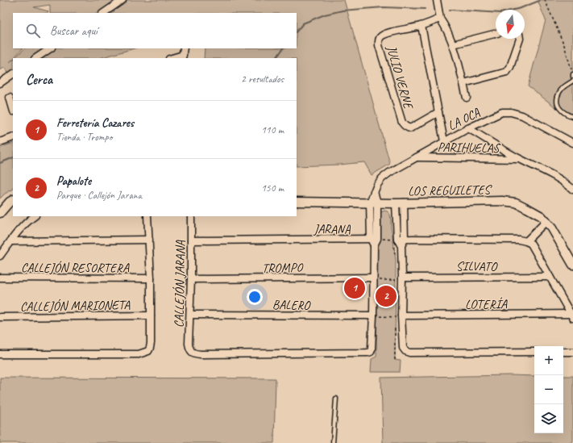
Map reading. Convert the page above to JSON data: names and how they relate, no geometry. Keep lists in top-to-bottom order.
{
  "streets": {
    "street": [
      "JULIO VERNE",
      "LA OCA",
      "PARIHUELAS",
      "LOS REGUILETES",
      "JARANA",
      "SILVATO",
      "CALLEJÓN RESORTERA",
      "TROMPO",
      "CALLEJÓN JARANA",
      "LOTERÍA",
      "BALERO",
      "CALLEJÓN MARIONETA"
    ]
  },
  "crossings": [
    ["LA OCA", "PARIHUELAS"],
    ["LA OCA", "LOS REGUILETES"],
    ["JARANA", "CALLEJÓN JARANA"],
    ["TROMPO", "CALLEJÓN JARANA"],
    ["CALLEJÓN JARANA", "BALERO"]
  ],
  "north": "bottom",
  "page": {
    "search": "Buscar aquí",
    "heading": ["Cerca", "2 resultados"],
    "list": [
      {
        "mark": "1",
        "name": "Ferretería Cazares",
        "note": "Tienda · Trompo",
        "value": "110 m"
      },
      {
        "mark": "2",
        "name": "Papalote",
        "note": "Parque · Callejón Jarana",
        "value": "150 m"
      }
    ],
    "pins": ["1", "2"],
    "map_buttons": ["+", "−"]
  }
}
